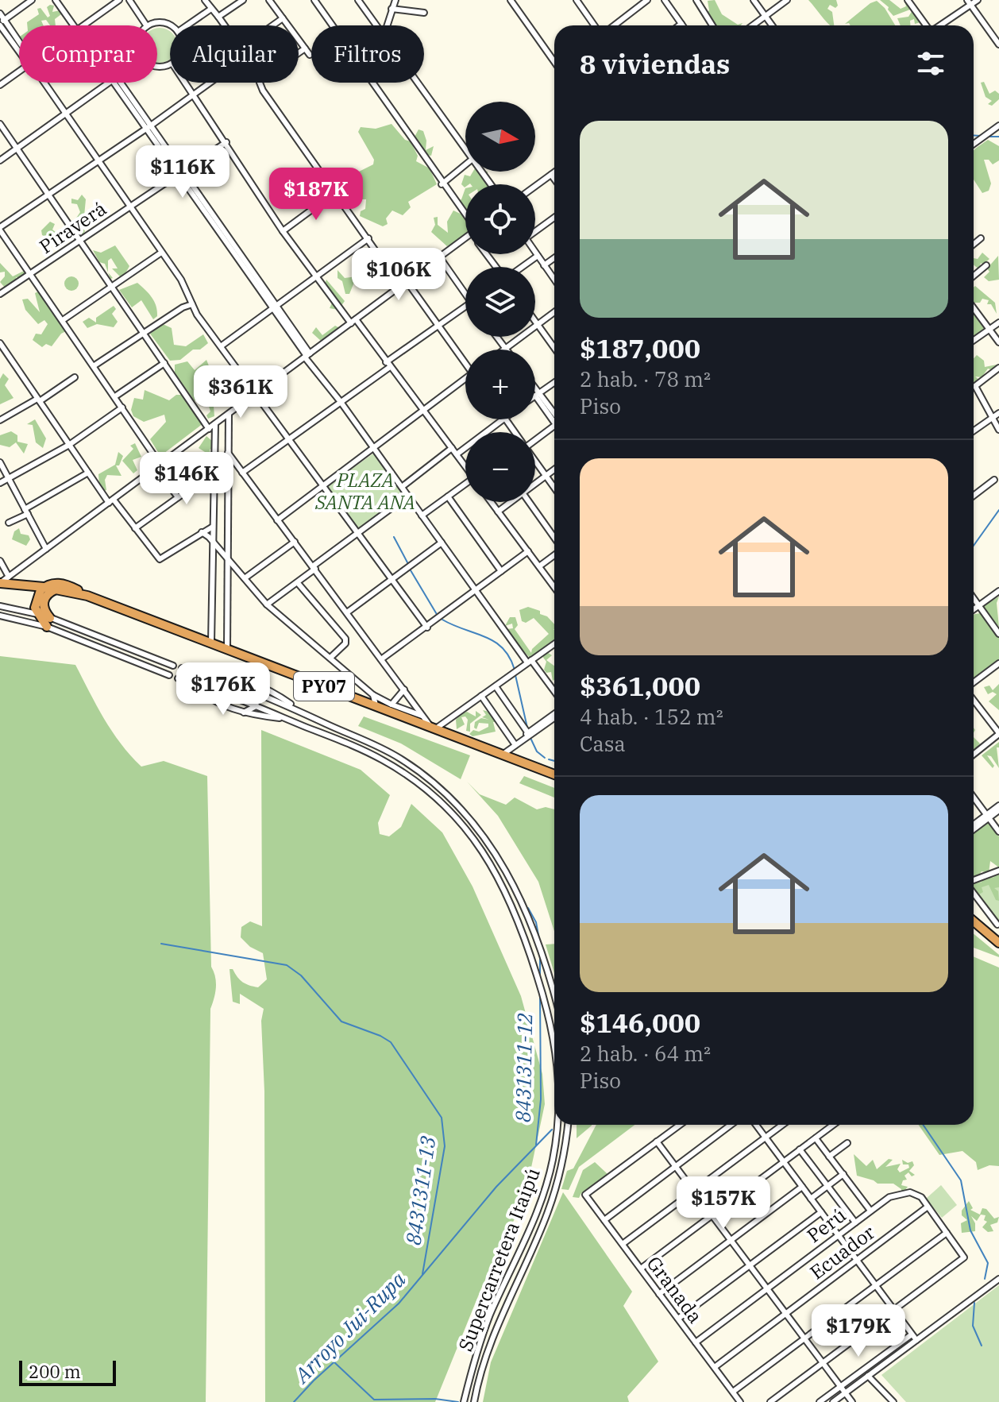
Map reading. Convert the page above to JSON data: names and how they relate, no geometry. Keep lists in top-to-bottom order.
{
  "streets": {
    "highway": ["PY07"],
    "street": [
      "Piraverá",
      "Perú",
      "Ecuador",
      "Supercarretera Itaipú",
      "Granada"
    ]
  },
  "crossings": [
    ["Perú", "Ecuador"],
    ["Perú", "Granada"],
    ["Ecuador", "Granada"]
  ],
  "water": ["8431311-12", "8431311-13", "Arroyo Jui-Rupa"],
  "parks": ["PLAZA SANTA ANA"],
  "scale_bar": "200 m",
  "north": "right",
  "page": {
    "chip": ["Comprar", "Alquilar", "Filtros"],
    "heading": "8 viviendas",
    "map_buttons": ["+", "−"],
    "list": [
      {
        "name": "$187,000",
        "note": "2 hab. · 78 m² · Piso"
      },
      {
        "name": "$361,000",
        "note": "4 hab. · 152 m² · Casa"
      },
      {
        "name": "$146,000",
        "note": "2 hab. · 64 m² · Piso"
      }
    ],
    "price": [
      "$116K",
      "$187K",
      "$106K",
      "$361K",
      "$146K",
      "$176K",
      "$157K",
      "$179K"
    ],
    "scale": "200 m"
  }
}
